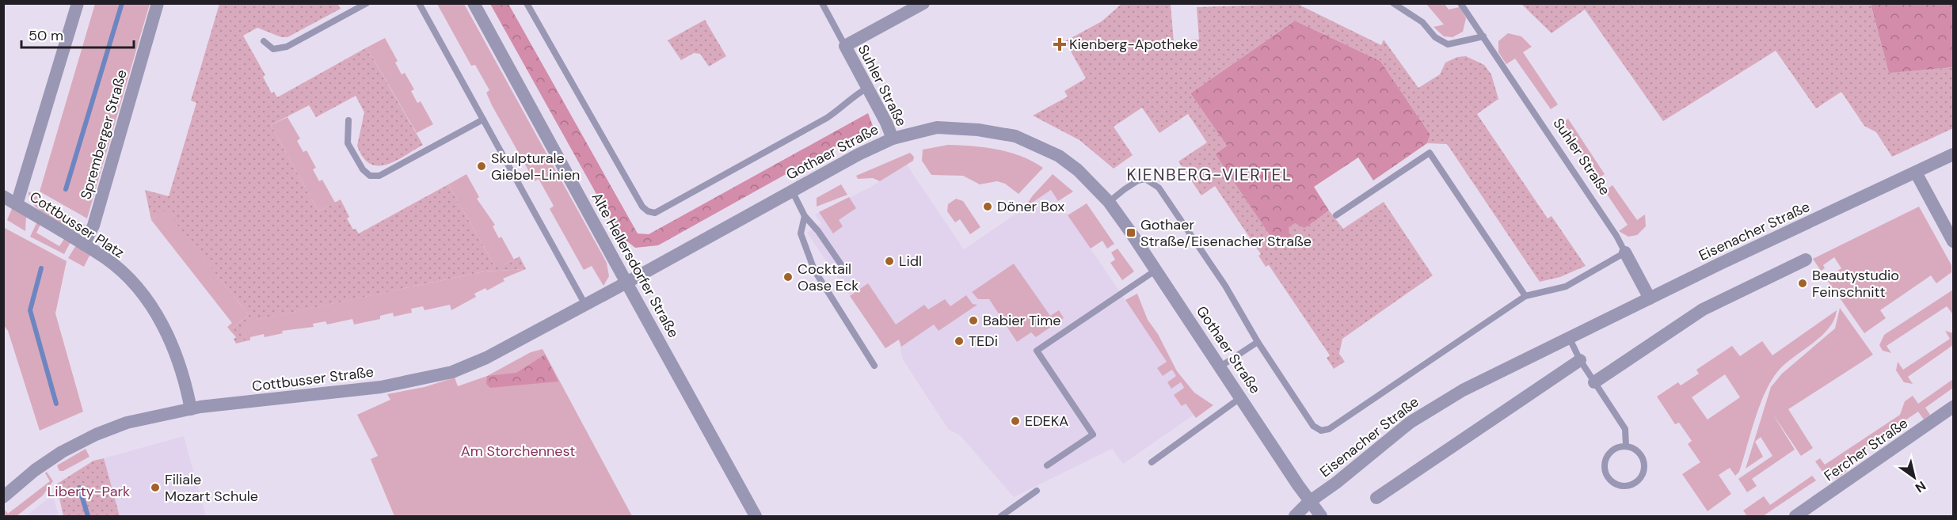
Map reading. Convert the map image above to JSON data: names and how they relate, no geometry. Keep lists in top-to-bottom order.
{
  "streets": {
    "street": [
      "Suhler Straße",
      "Spremberger Straße",
      "Gothaer Straße",
      "Cottbusser Platz",
      "Eisenacher Straße",
      "Alte Hellersdorfer Straße",
      "Cottbusser Straße",
      "Fercher Straße"
    ]
  },
  "crossings": [
    ["Suhler Straße", "Gothaer Straße"],
    ["Suhler Straße", "Eisenacher Straße"],
    ["Spremberger Straße", "Cottbusser Platz"],
    ["Gothaer Straße", "Eisenacher Straße"],
    ["Gothaer Straße", "Alte Hellersdorfer Straße"],
    ["Gothaer Straße", "Cottbusser Straße"],
    ["Cottbusser Platz", "Cottbusser Straße"],
    ["Alte Hellersdorfer Straße", "Cottbusser Straße"]
  ],
  "districts": ["KIENBERG-VIERTEL"],
  "parks": ["Am Storchennest", "Liberty-Park"],
  "places": {
    "health": ["Kienberg-Apotheke"],
    "other": [
      "Skulpturale Giebel-Linien",
      "Döner Box",
      "Lidl",
      "Cocktail Oase Eck",
      "Beautystudio Feinschnitt",
      "Babier Time",
      "TEDi",
      "EDEKA",
      "Filiale Mozart Schule"
    ],
    "transit": ["Gothaer Straße/Eisenacher Straße"]
  },
  "scale_bar": "50 m",
  "north": "bottom right"
}
